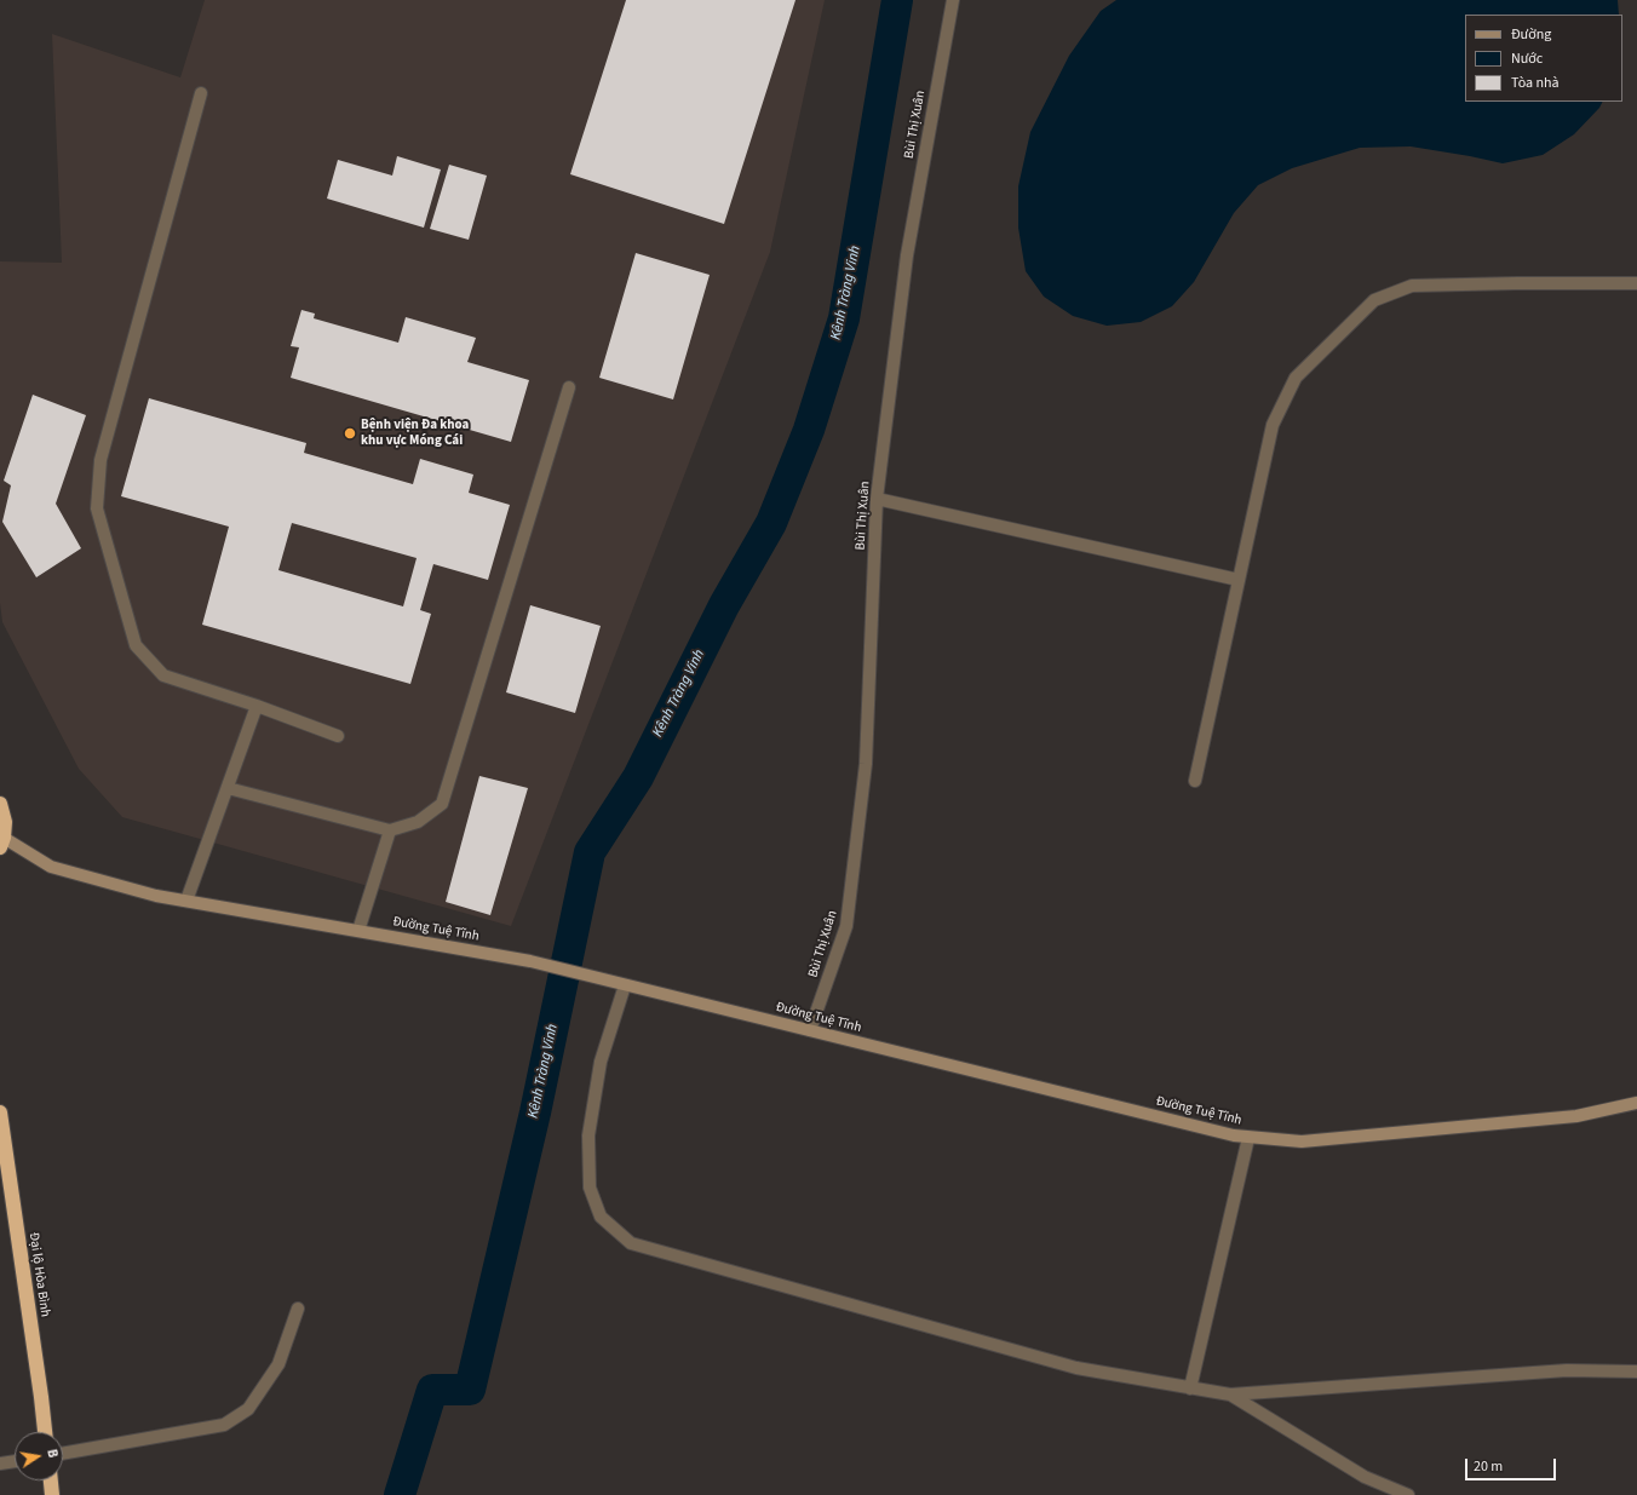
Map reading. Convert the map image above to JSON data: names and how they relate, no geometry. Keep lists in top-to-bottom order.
{
  "streets": {
    "highway": ["Đại lộ Hòa Bình"],
    "street": ["Bùi Thị Xuân", "Đường Tuệ Tĩnh"]
  },
  "crossings": [
    ["Bùi Thị Xuân", "Đường Tuệ Tĩnh"]
  ],
  "water": ["Kênh Tràng Vinh"],
  "places": ["Bệnh viện Đa khoa khu vực Móng Cái"],
  "legend": ["Đường", "Nước", "Tòa nhà"],
  "scale_bar": "20 m",
  "north": "right"
}
